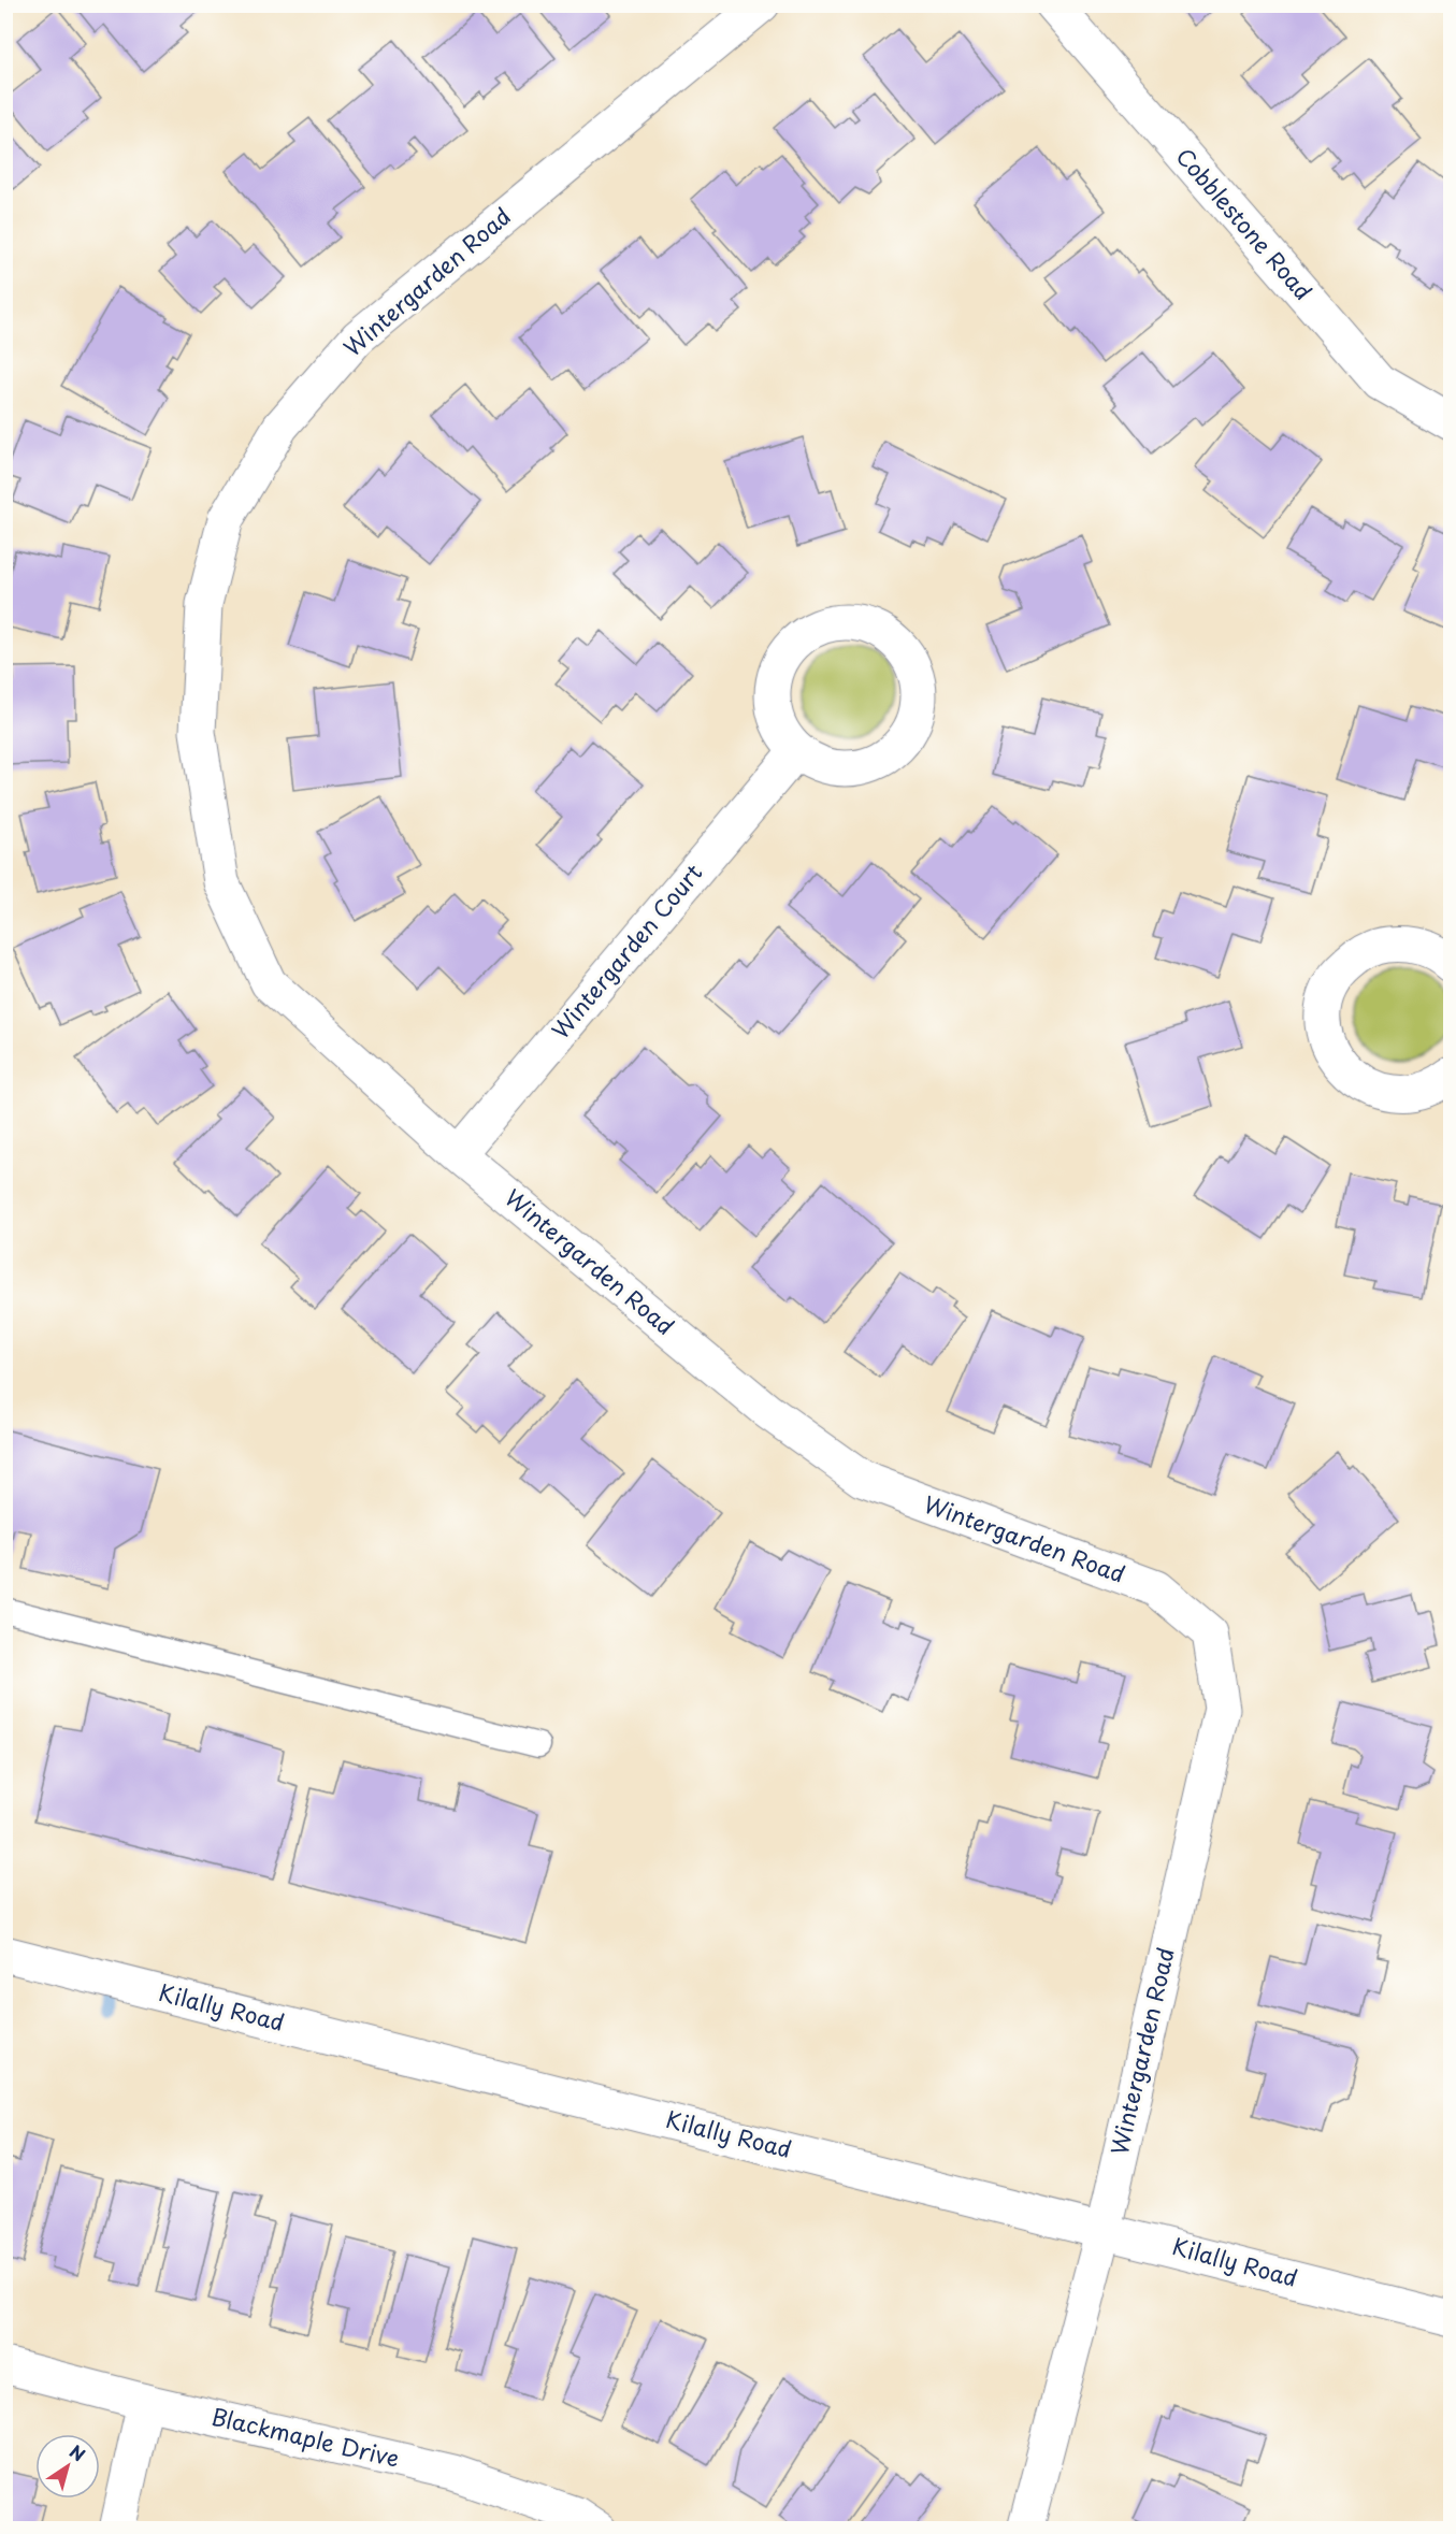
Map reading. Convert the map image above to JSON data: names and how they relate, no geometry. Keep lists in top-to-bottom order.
{
  "streets": {
    "street": [
      "Cobblestone Road",
      "Wintergarden Road",
      "Wintergarden Court",
      "Kilally Road",
      "Blackmaple Drive"
    ]
  },
  "crossings": [
    ["Wintergarden Road", "Wintergarden Court"],
    ["Wintergarden Road", "Kilally Road"]
  ],
  "north": "top right"
}
